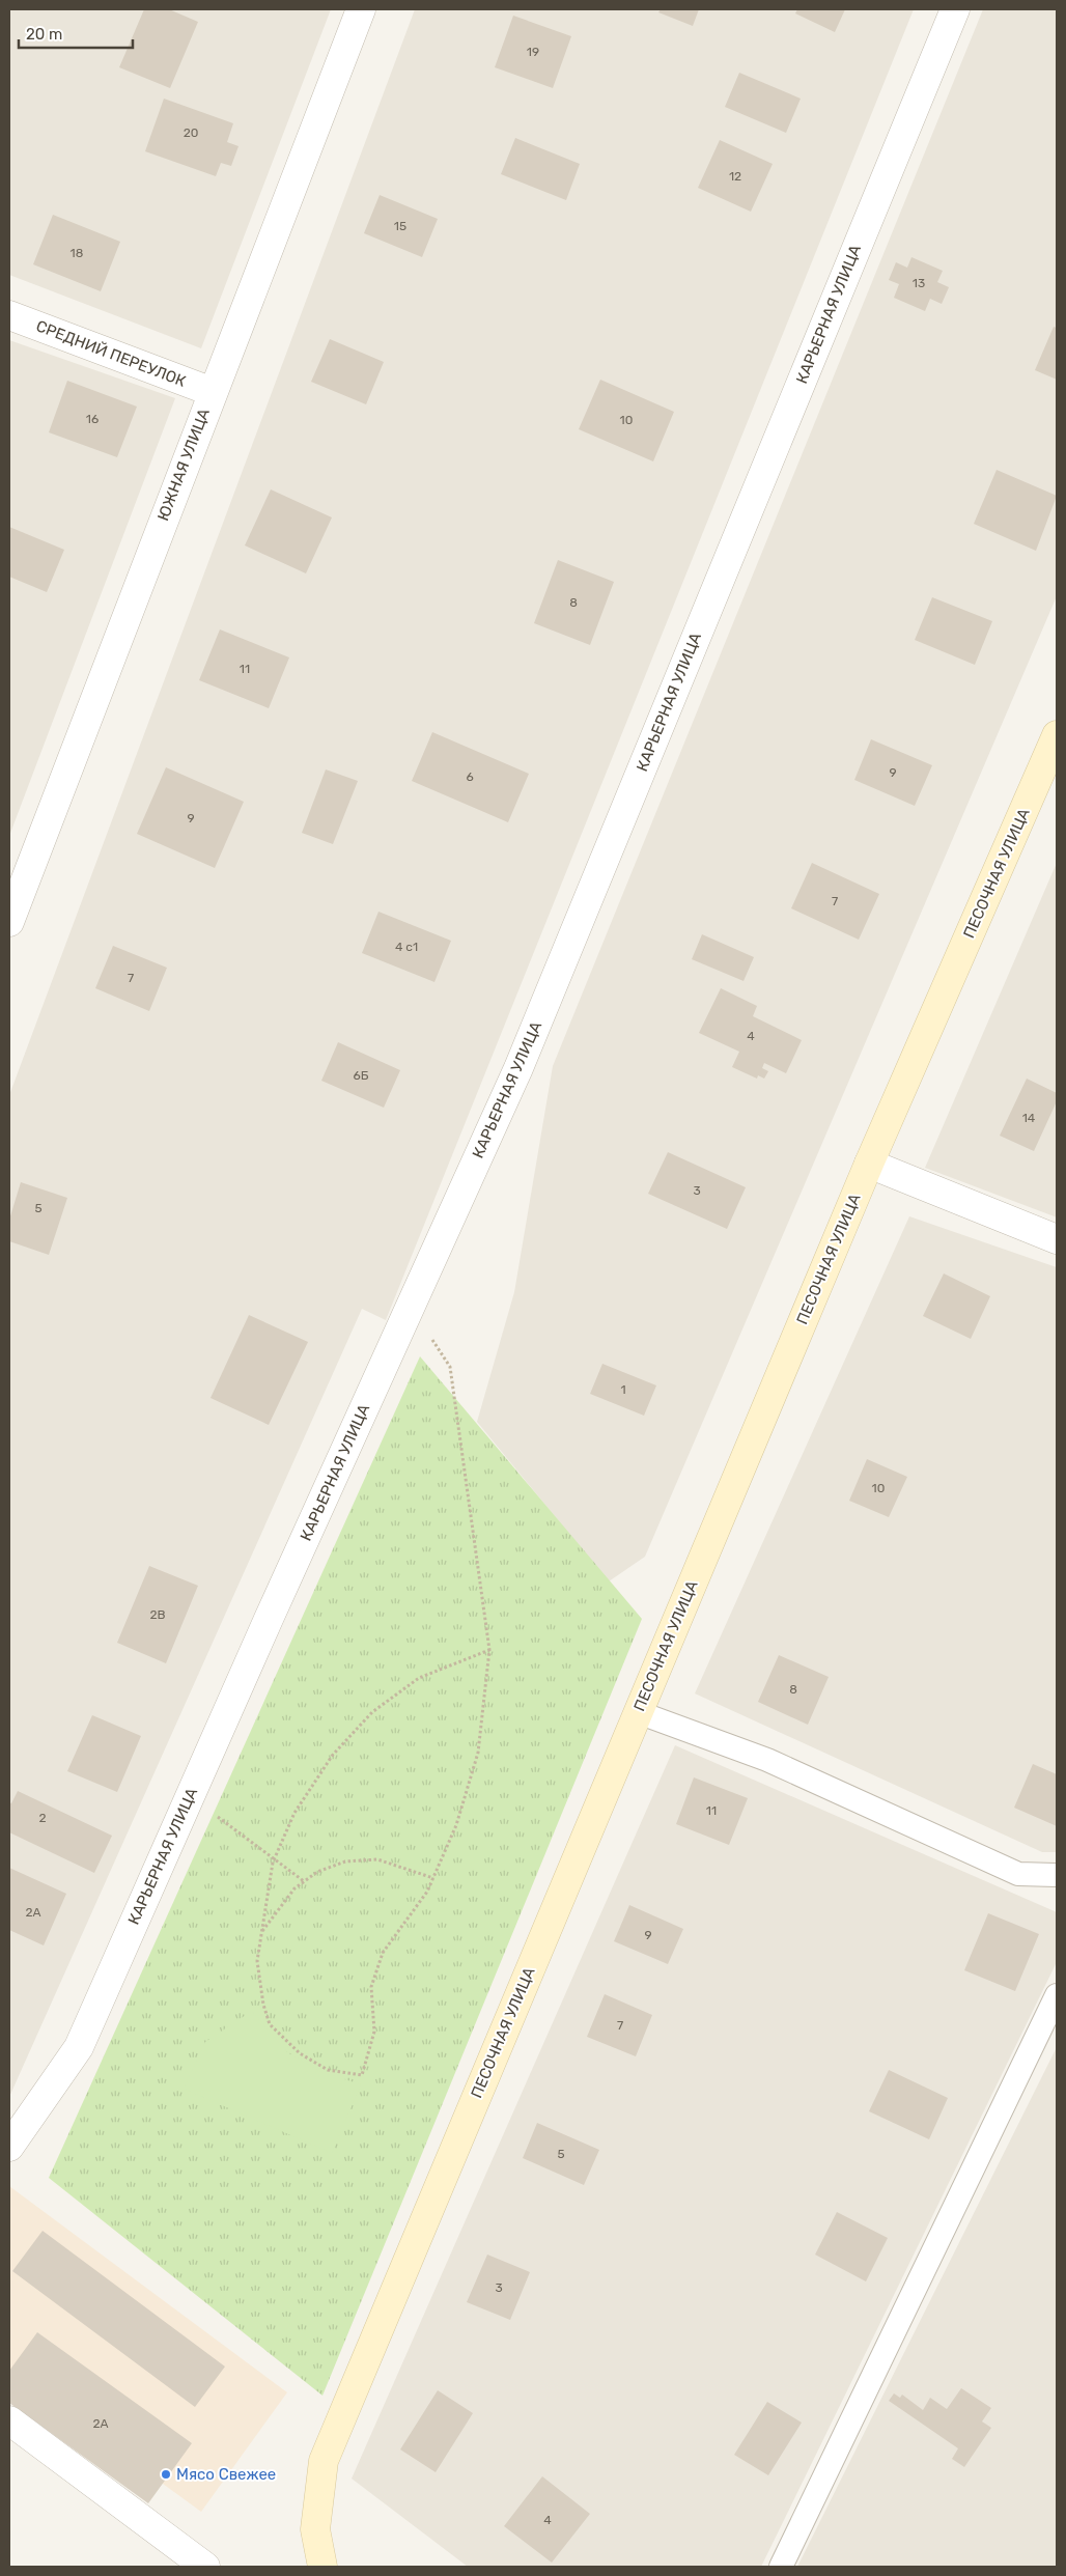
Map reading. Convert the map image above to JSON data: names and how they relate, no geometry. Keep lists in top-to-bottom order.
{
  "streets": {
    "street": [
      "КАРЬЕРНАЯ УЛИЦА",
      "СРЕДНИЙ ПЕРЕУЛОК",
      "ЮЖНАЯ УЛИЦА",
      "ПЕСОЧНАЯ УЛИЦА"
    ]
  },
  "crossings": [
    ["СРЕДНИЙ ПЕРЕУЛОК", "ЮЖНАЯ УЛИЦА"]
  ],
  "places": ["Мясо Свежее"],
  "house_numbers": [
    "19",
    "20",
    "12",
    "15",
    "18",
    "13",
    "16",
    "10",
    "8",
    "11",
    "9",
    "6",
    "9",
    "7",
    "4 с1",
    "7",
    "4",
    "6Б",
    "14",
    "3",
    "5",
    "1",
    "10",
    "2В",
    "8",
    "11",
    "2",
    "2А",
    "9",
    "7",
    "5",
    "3",
    "2А",
    "4"
  ],
  "scale_bar": "20 m"
}
